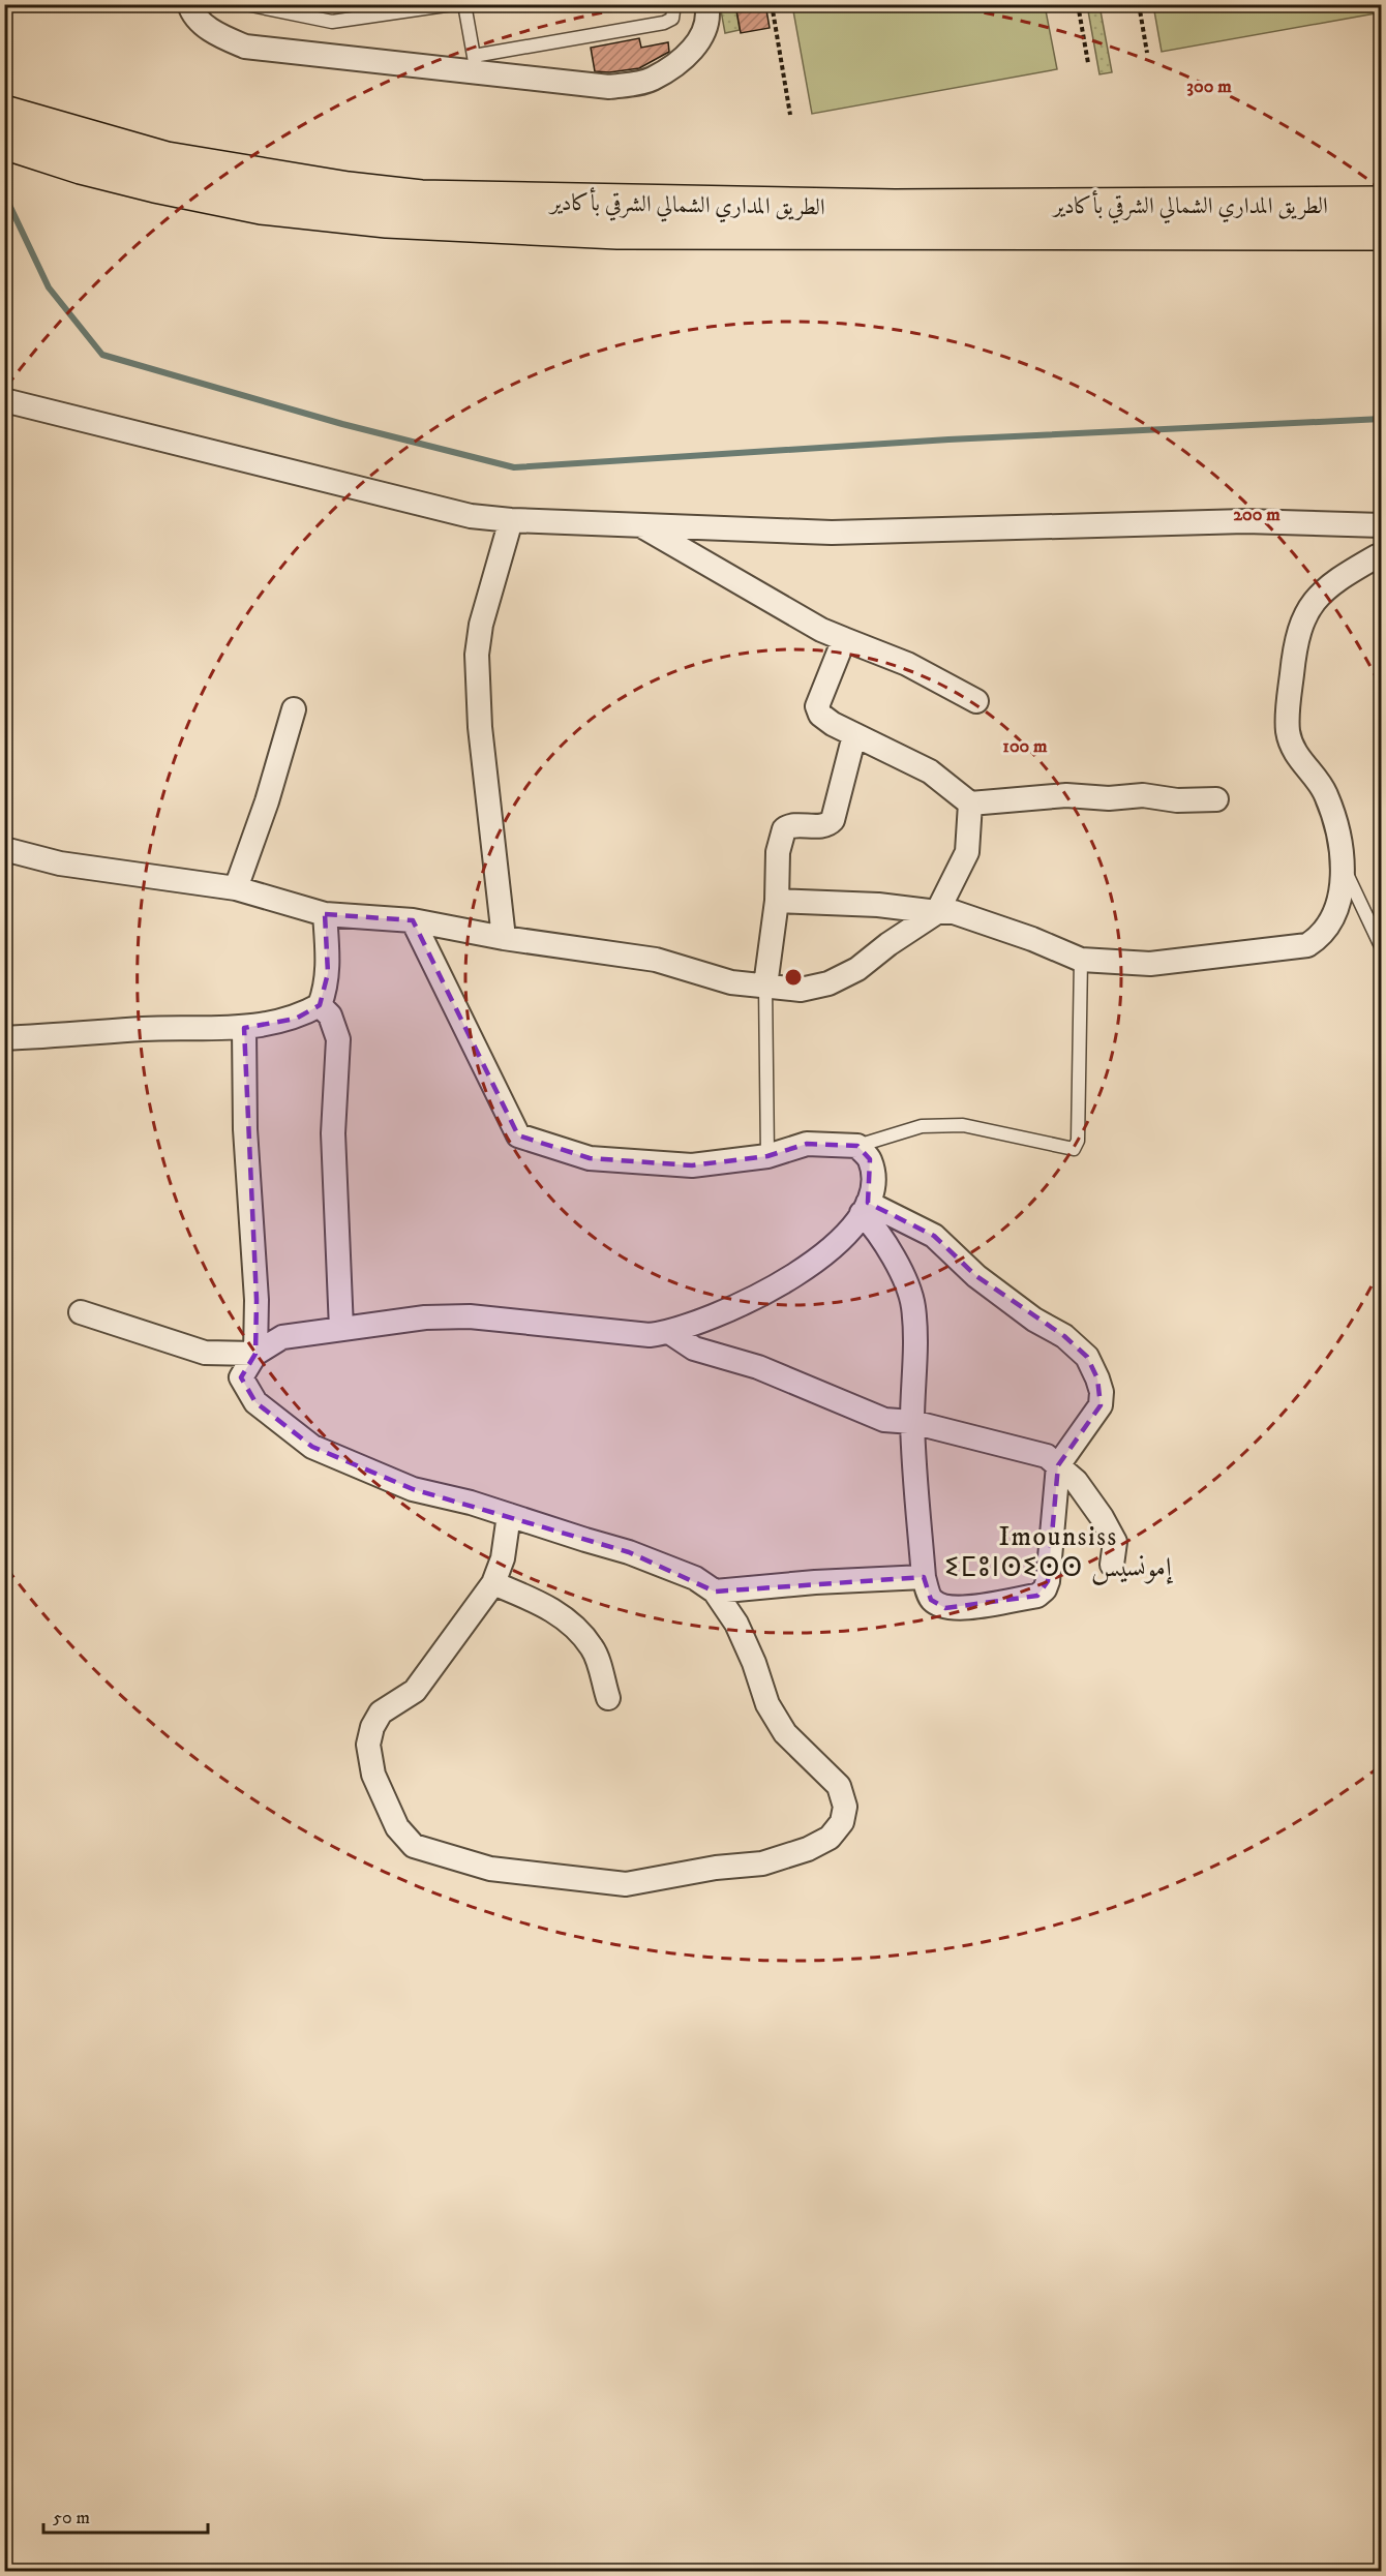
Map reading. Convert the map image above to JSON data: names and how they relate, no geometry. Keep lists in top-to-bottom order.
{
  "streets": {
    "highway": ["الطريق المداري الشمالي الشرقي بأكادير"]
  },
  "districts": ["Imounsiss ⵉⵎⵓⵏⵙⵉⵙⵙ إمونسيس"],
  "scale_bar": "50 m",
  "rings": ["300 m", "200 m", "100 m"]
}
